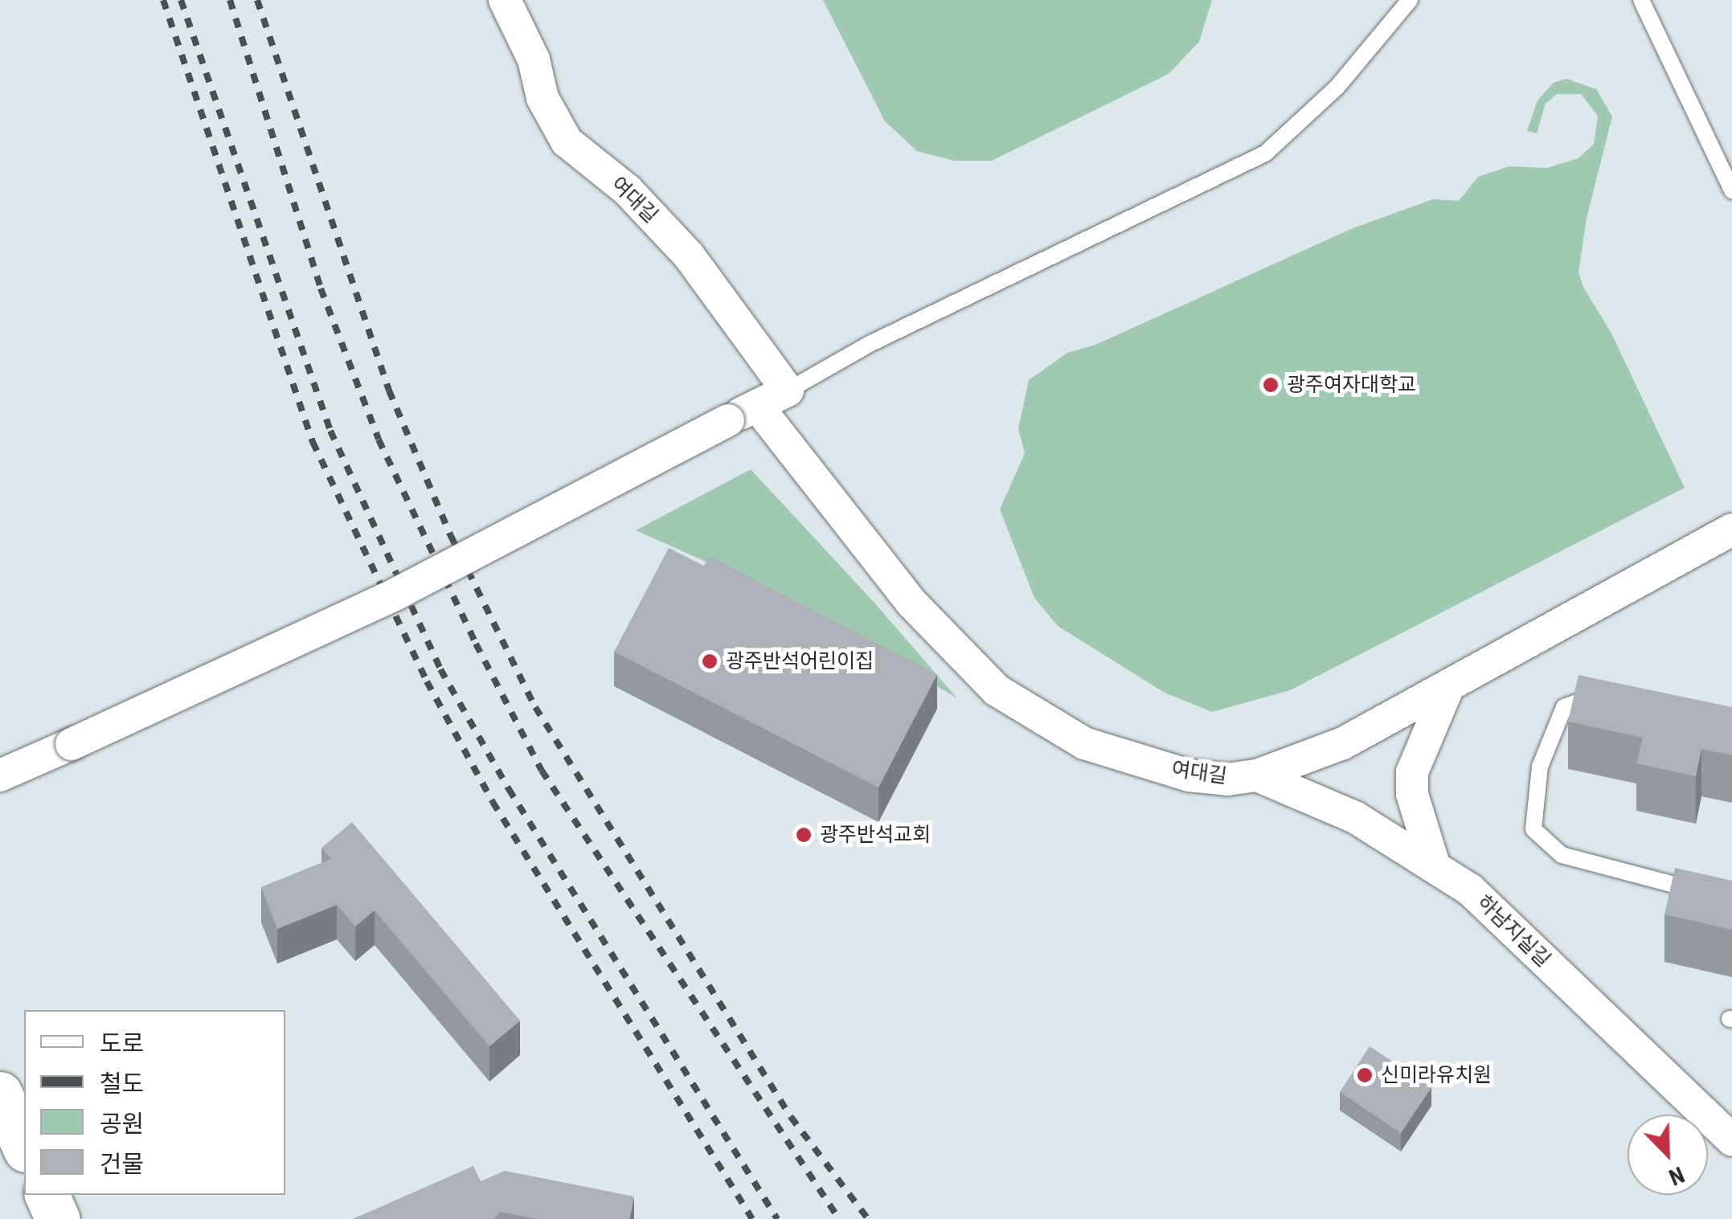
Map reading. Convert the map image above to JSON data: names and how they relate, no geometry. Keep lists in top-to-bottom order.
{
  "streets": {
    "street": ["여대길", "하남지실길"]
  },
  "crossings": [
    ["여대길", "하남지실길"]
  ],
  "places": [
    "광주여자대학교",
    "광주반석어린이집",
    "광주반석교회",
    "신미라유치원"
  ],
  "legend": [
    "도로",
    "철도",
    "공원",
    "건물"
  ],
  "north": "bottom right"
}
